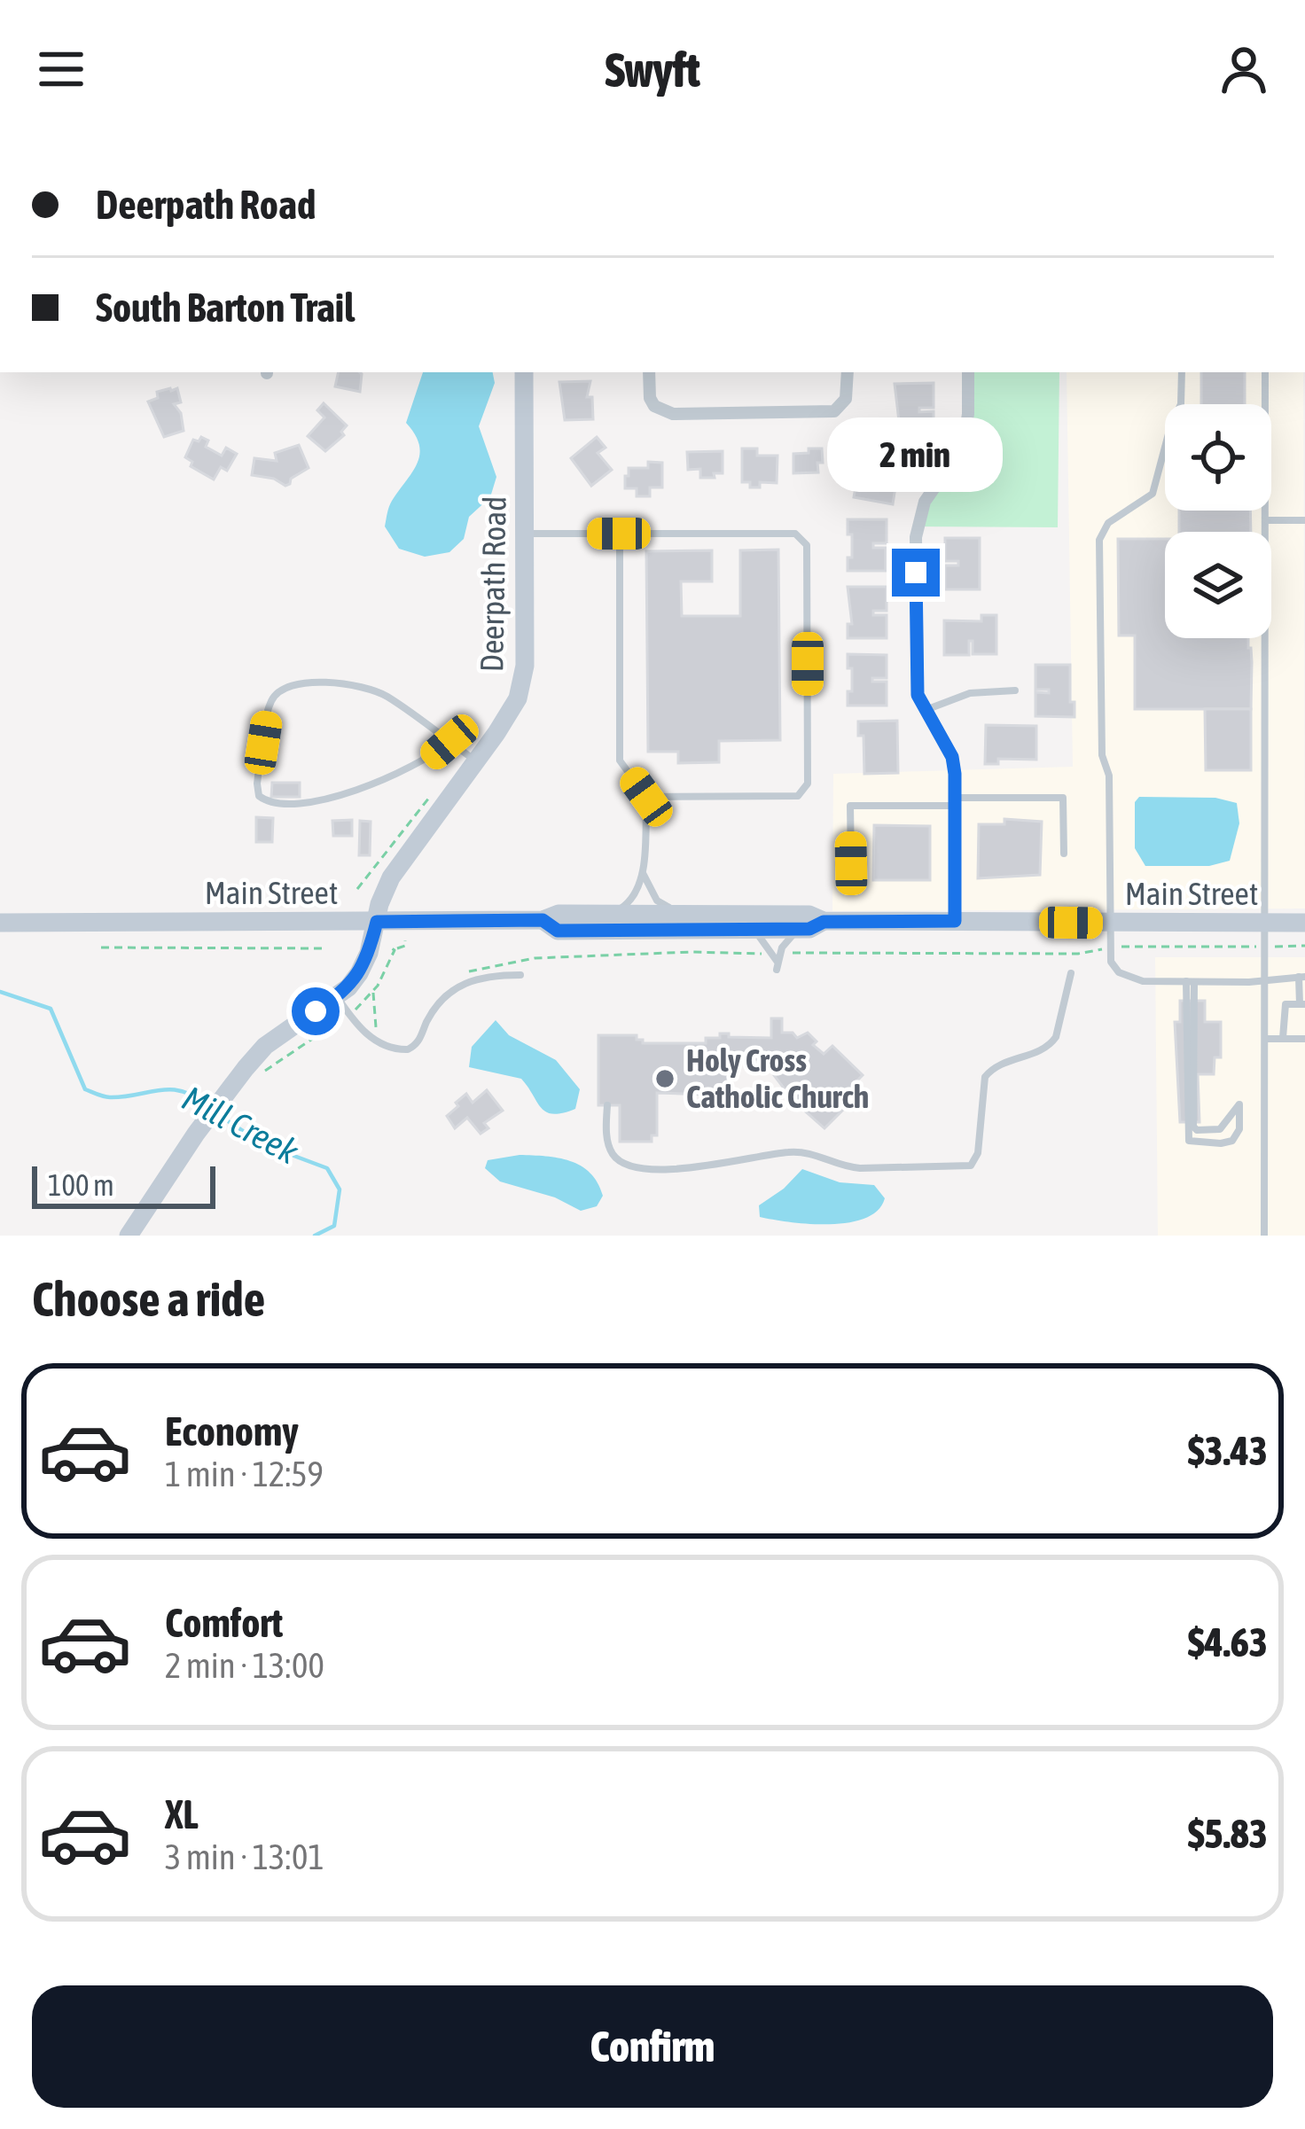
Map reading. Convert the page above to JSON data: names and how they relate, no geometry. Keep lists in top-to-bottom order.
{
  "streets": {
    "main road": ["Deerpath Road", "Main Street"]
  },
  "crossings": [
    ["Deerpath Road", "Main Street"]
  ],
  "water": ["Mill Creek"],
  "places": ["Holy Cross Catholic Church"],
  "scale_bar": "100 m",
  "page": {
    "header": "Swyft",
    "banner": ["Deerpath Road", "South Barton Trail"],
    "bubble": "2 min",
    "scale": "100 m",
    "heading": "Choose a ride",
    "list": [
      {
        "name": "Economy",
        "note": "1 min · 12:59",
        "value": "$3.43"
      },
      {
        "name": "Comfort",
        "note": "2 min · 13:00",
        "value": "$4.63"
      },
      {
        "name": "XL",
        "note": "3 min · 13:01",
        "value": "$5.83"
      }
    ],
    "buttons": "Confirm"
  }
}
